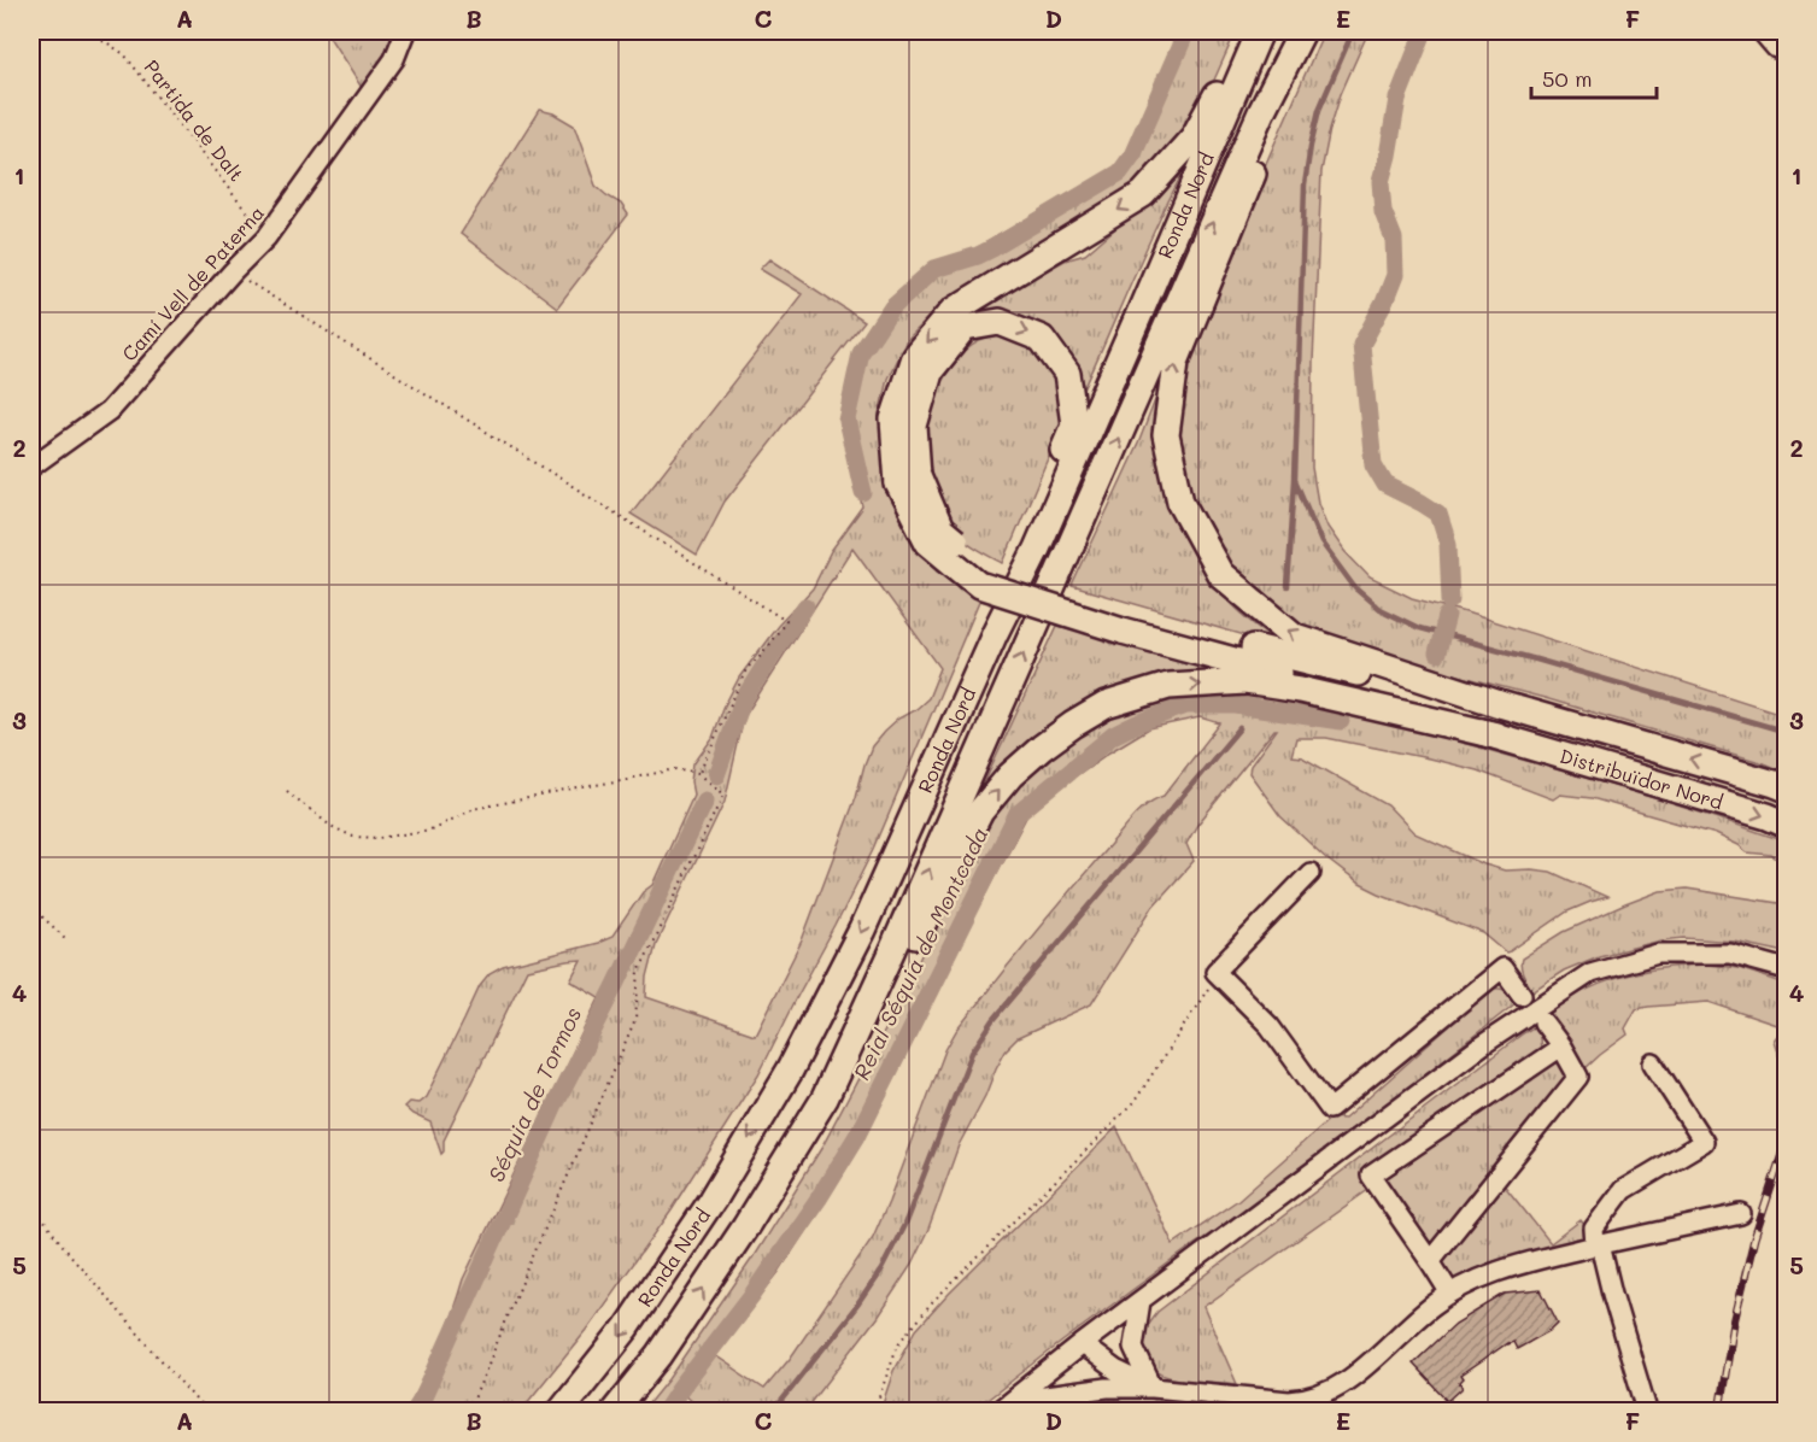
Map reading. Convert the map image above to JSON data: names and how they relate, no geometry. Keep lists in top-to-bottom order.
{
  "streets": {
    "highway": ["Ronda Nord", "Distribuïdor Nord"],
    "street": ["Camí Vell de Paterna"],
    "path": ["Partida de Dalt"]
  },
  "crossings": [
    ["Partida de Dalt", "Camí Vell de Paterna"]
  ],
  "water": ["Reial Séquia de Montcada", "Séquia de Tormos"],
  "scale_bar": "50 m",
  "grid": {
    "columns": [
      "A",
      "B",
      "C",
      "D",
      "E",
      "F"
    ],
    "rows": [
      "1",
      "2",
      "3",
      "4",
      "5"
    ]
  }
}
